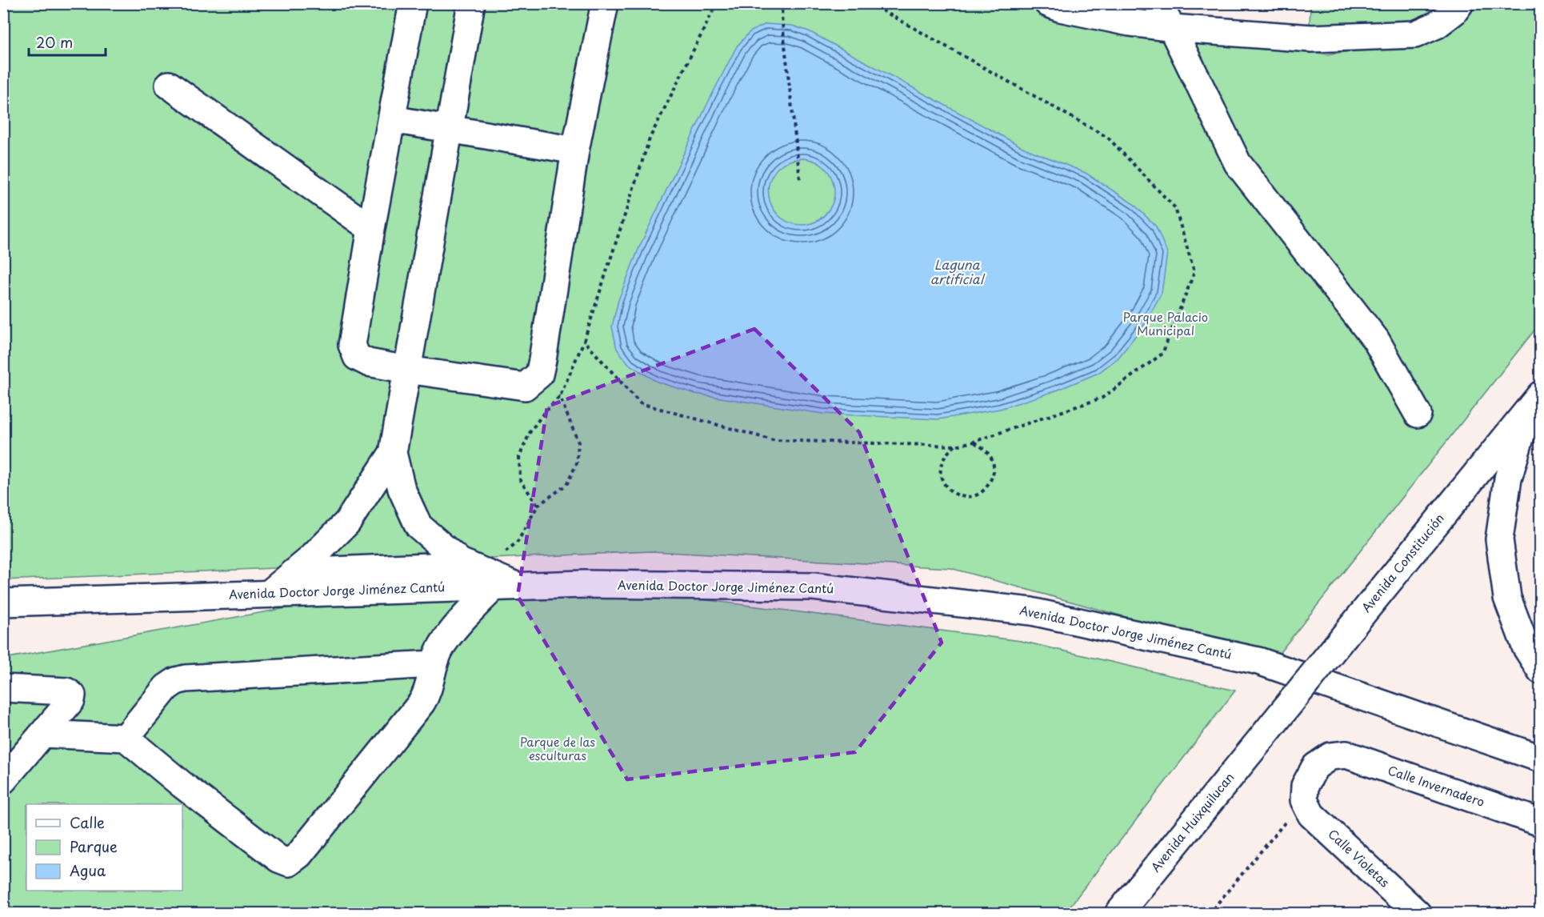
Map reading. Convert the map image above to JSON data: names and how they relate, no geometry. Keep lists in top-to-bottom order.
{
  "streets": {
    "main road": [
      "Avenida Constitución",
      "Avenida Doctor Jorge Jiménez Cantú",
      "Calle Invernadero",
      "Avenida Huixquilucan",
      "Calle Violetas"
    ]
  },
  "crossings": [
    ["Avenida Constitución", "Avenida Huixquilucan"],
    ["Calle Invernadero", "Calle Violetas"]
  ],
  "water": ["Laguna artificial"],
  "parks": ["Parque Palacio Municipal", "Parque de las esculturas"],
  "legend": ["Calle", "Parque", "Agua"],
  "scale_bar": "20 m"
}
